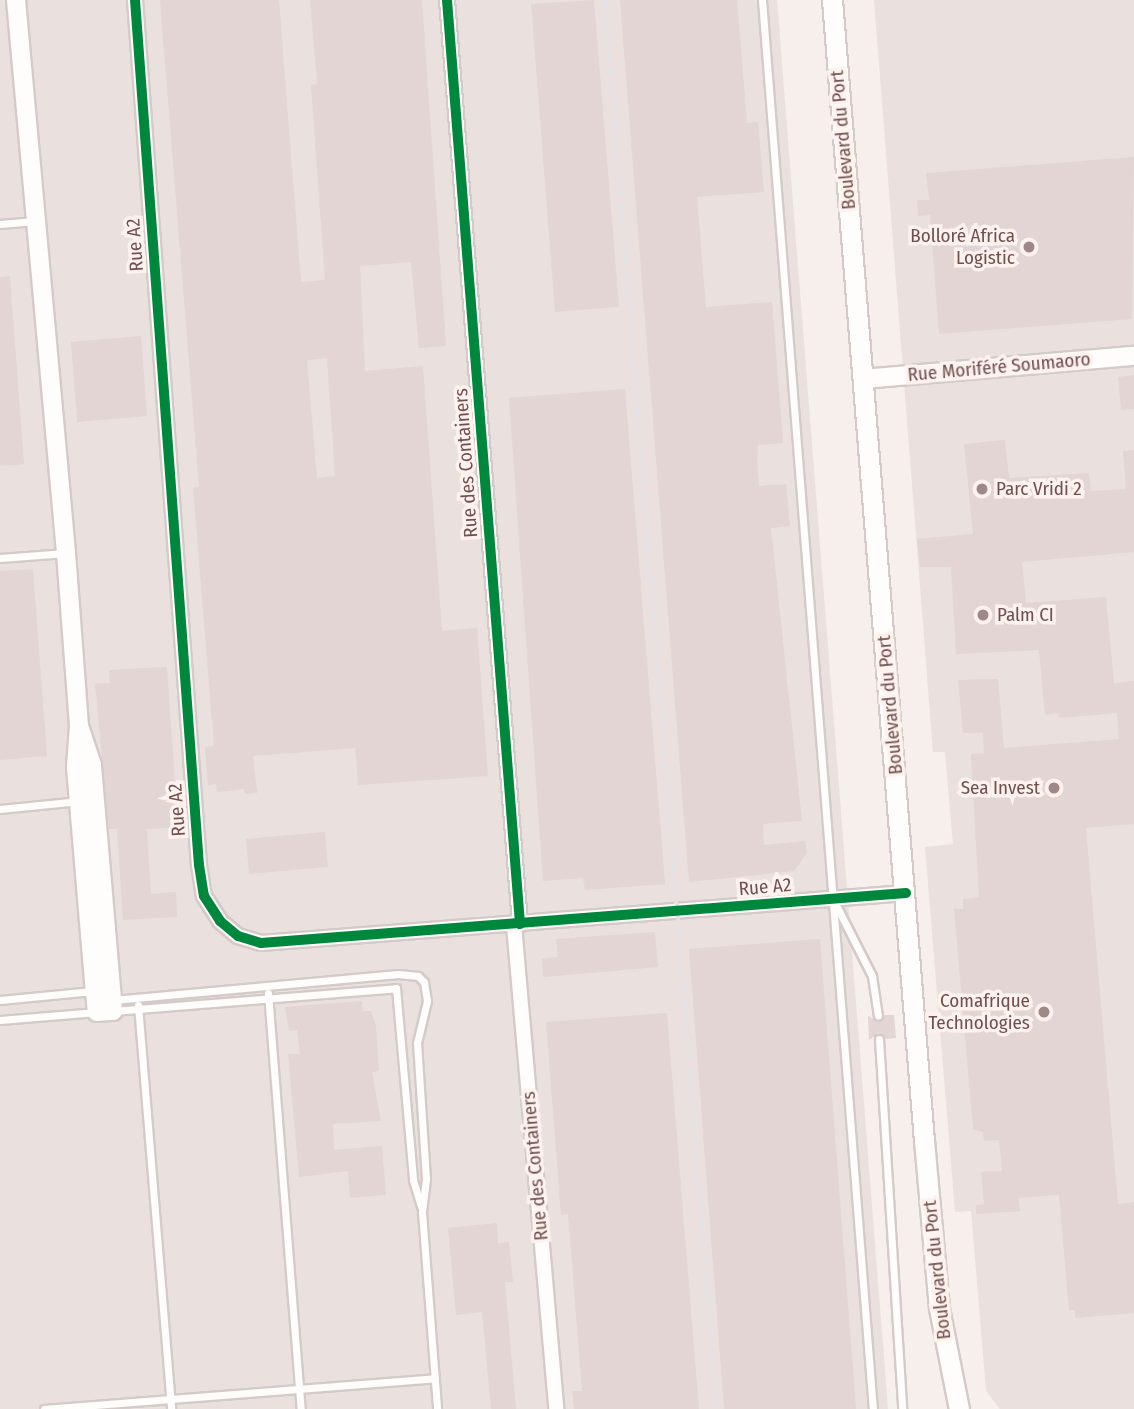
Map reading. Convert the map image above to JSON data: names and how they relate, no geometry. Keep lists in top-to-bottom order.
{
  "streets": {
    "main road": ["Boulevard du Port"],
    "street": ["Rue A2", "Rue Moriféré Soumaoro", "Rue des Containers"]
  },
  "crossings": [
    ["Boulevard du Port", "Rue A2"],
    ["Boulevard du Port", "Rue Moriféré Soumaoro"],
    ["Rue A2", "Rue des Containers"]
  ],
  "places": [
    "Bolloré Africa Logistic",
    "Parc Vridi 2",
    "Palm CI",
    "Sea Invest",
    "Comafrique Technologies"
  ]
}
